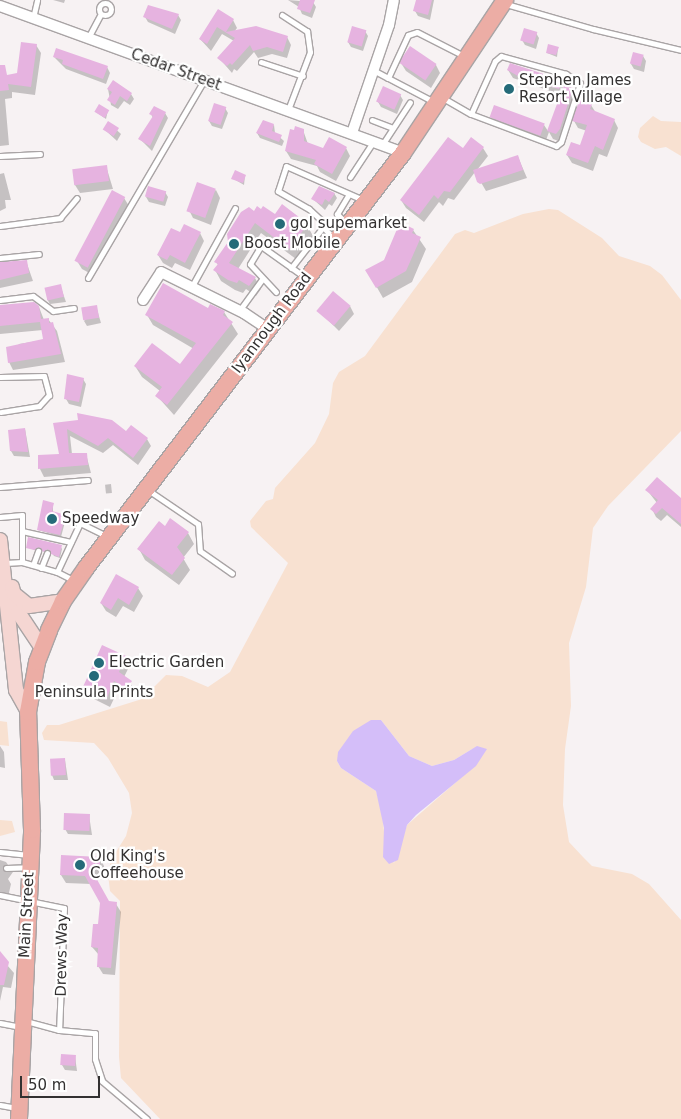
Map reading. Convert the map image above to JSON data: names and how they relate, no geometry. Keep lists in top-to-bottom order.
{
  "streets": {
    "main road": ["Iyannough Road", "Main Street"],
    "street": ["Cedar Street"],
    "lane": ["Drews Way"]
  },
  "crossings": [
    ["Cedar Street", "Iyannough Road"],
    ["Iyannough Road", "Main Street"],
    ["Main Street", "Drews Way"]
  ],
  "places": [
    "Stephen James Resort Village",
    "gol supemarket",
    "Boost Mobile",
    "Speedway",
    "Electric Garden",
    "Peninsula Prints",
    "Old King's Coffeehouse"
  ],
  "scale_bar": "50 m"
}
